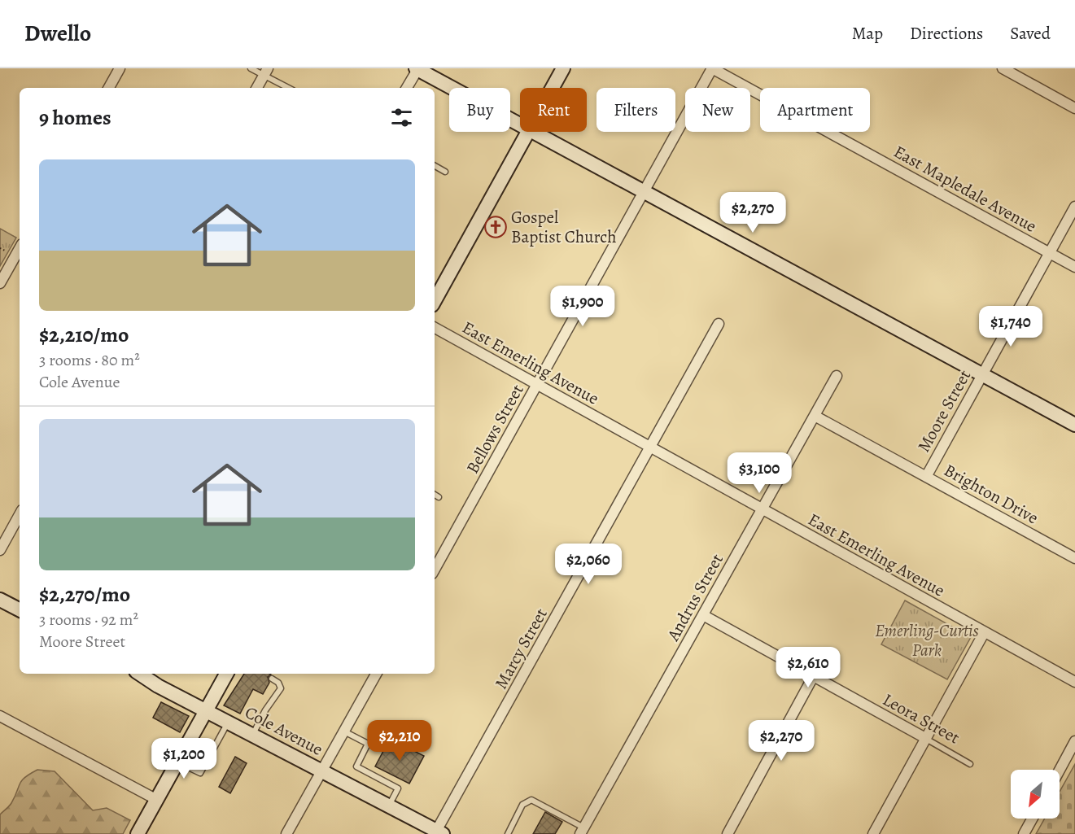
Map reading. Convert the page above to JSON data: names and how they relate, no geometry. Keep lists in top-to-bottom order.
{
  "streets": {
    "street": [
      "East Mapledale Avenue",
      "East Emerling Avenue",
      "Moore Street",
      "Bellows Street",
      "Brighton Drive",
      "Andrus Street",
      "Marcy Street",
      "Leora Street",
      "Cole Avenue"
    ]
  },
  "crossings": [
    ["East Mapledale Avenue", "Moore Street"],
    ["East Mapledale Avenue", "Bellows Street"],
    ["East Emerling Avenue", "Bellows Street"],
    ["East Emerling Avenue", "Andrus Street"],
    ["East Emerling Avenue", "Marcy Street"],
    ["Moore Street", "Brighton Drive"],
    ["Brighton Drive", "Andrus Street"],
    ["Andrus Street", "Leora Street"],
    ["Marcy Street", "Cole Avenue"]
  ],
  "parks": ["Emerling-Curtis Park"],
  "places": {
    "church": ["Gospel Baptist Church"]
  },
  "north": "bottom left",
  "page": {
    "header": "Dwello",
    "nav": ["Map", "Directions", "Saved"],
    "chip": [
      "Buy",
      "Rent",
      "Filters",
      "New",
      "Apartment"
    ],
    "heading": "9 homes",
    "list": [
      {
        "name": "$2,210/mo",
        "note": "3 rooms · 80 m² · Cole Avenue"
      },
      {
        "name": "$2,270/mo",
        "note": "3 rooms · 92 m² · Moore Street"
      }
    ],
    "price": [
      "$2,270",
      "$1,900",
      "$1,740",
      "$3,100",
      "$2,060",
      "$2,610",
      "$2,210",
      "$2,270",
      "$1,200"
    ]
  }
}
